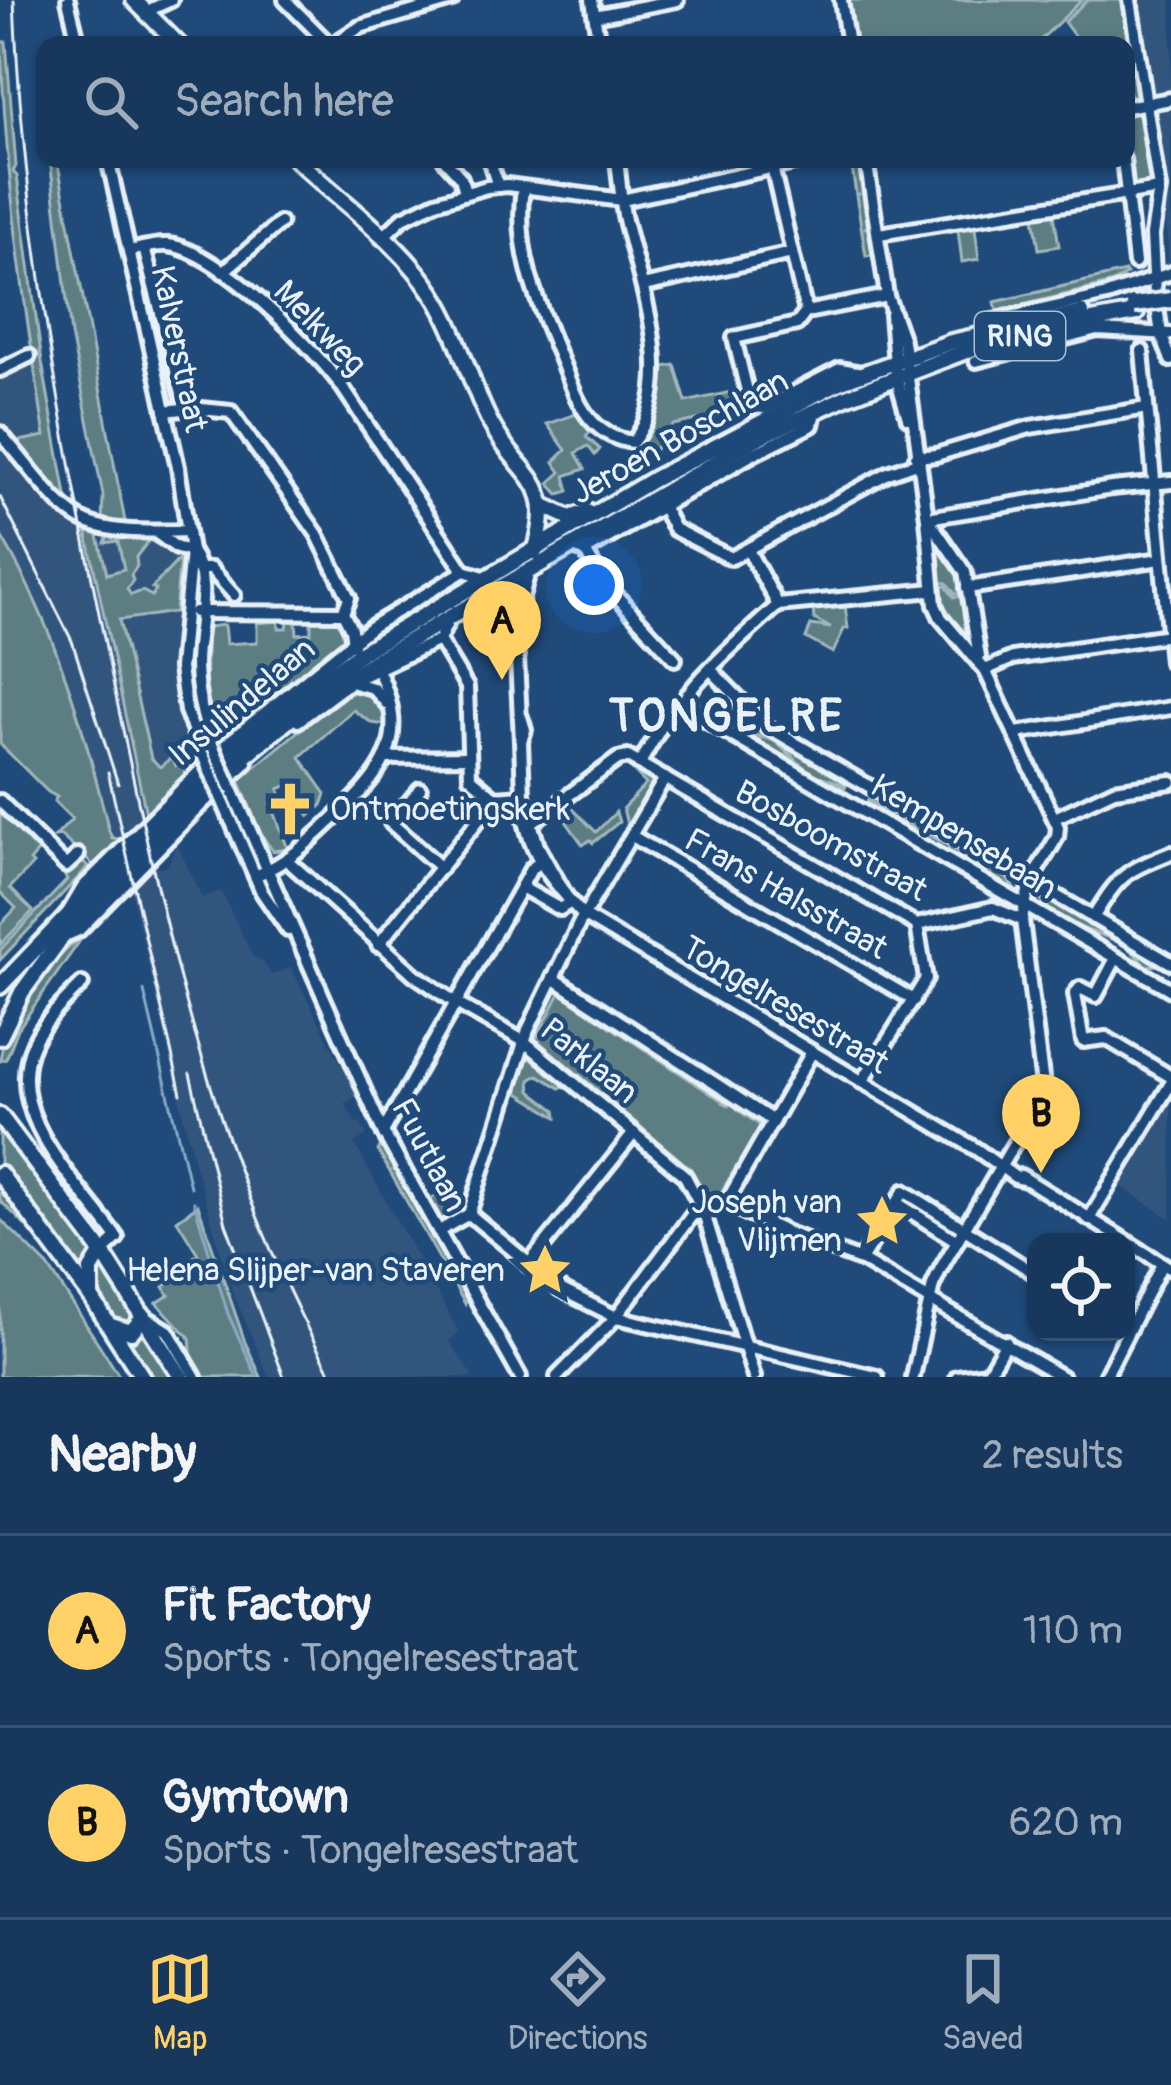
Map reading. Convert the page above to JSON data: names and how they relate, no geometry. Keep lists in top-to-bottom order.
{
  "streets": {
    "main road": [
      "RING",
      "Jeroen Boschlaan",
      "Insulindelaan",
      "Tongelresestraat"
    ],
    "street": [
      "Melkweg",
      "Kalverstraat",
      "Kempensebaan",
      "Bosboomstraat",
      "Frans Halsstraat",
      "Parklaan",
      "Fuutlaan"
    ]
  },
  "crossings": [
    ["Melkweg", "Kalverstraat"],
    ["Melkweg", "Insulindelaan"],
    ["Kalverstraat", "Fuutlaan"],
    ["Jeroen Boschlaan", "Insulindelaan"],
    ["Jeroen Boschlaan", "Tongelresestraat"],
    ["Insulindelaan", "Tongelresestraat"],
    ["Bosboomstraat", "Tongelresestraat"]
  ],
  "districts": ["TONGELRE"],
  "places": {
    "church": ["Ontmoetingskerk"],
    "place": ["Joseph van Vlijmen", "Helena Slijper-van Staveren"]
  },
  "page": {
    "search": "Search here",
    "pins": ["A", "B"],
    "heading": ["Nearby", "2 results"],
    "list": [
      {
        "mark": "A",
        "name": "Fit Factory",
        "note": "Sports · Tongelresestraat",
        "value": "110 m"
      },
      {
        "mark": "B",
        "name": "Gymtown",
        "note": "Sports · Tongelresestraat",
        "value": "620 m"
      }
    ],
    "nav": ["Map", "Directions", "Saved"]
  }
}
